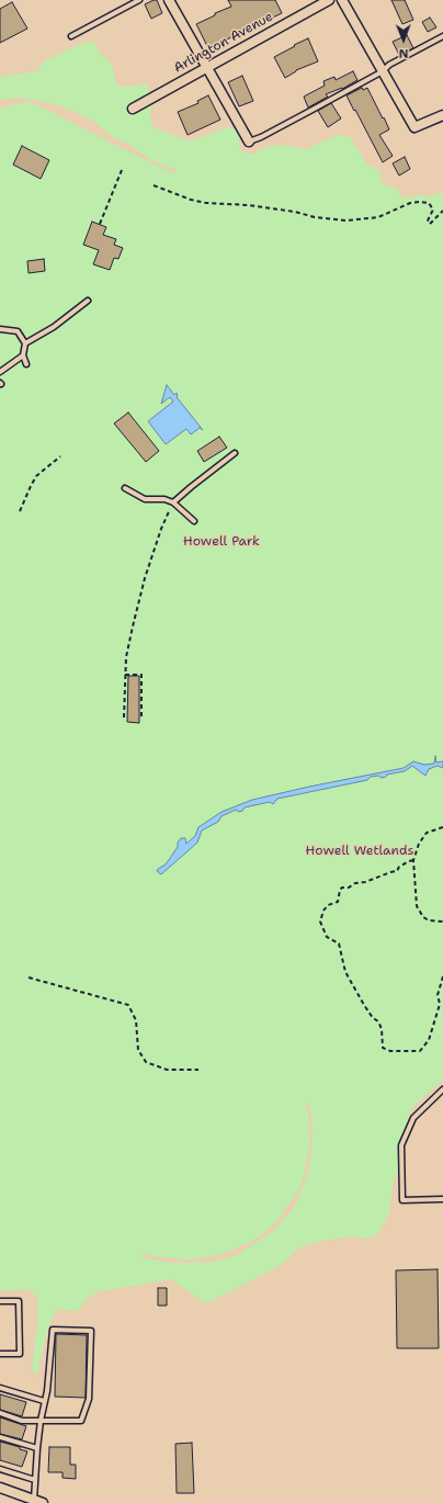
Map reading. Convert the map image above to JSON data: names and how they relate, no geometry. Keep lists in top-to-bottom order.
{
  "streets": {
    "street": ["Arlington Avenue"]
  },
  "parks": ["Howell Park", "Howell Wetlands"],
  "north": "bottom"
}
